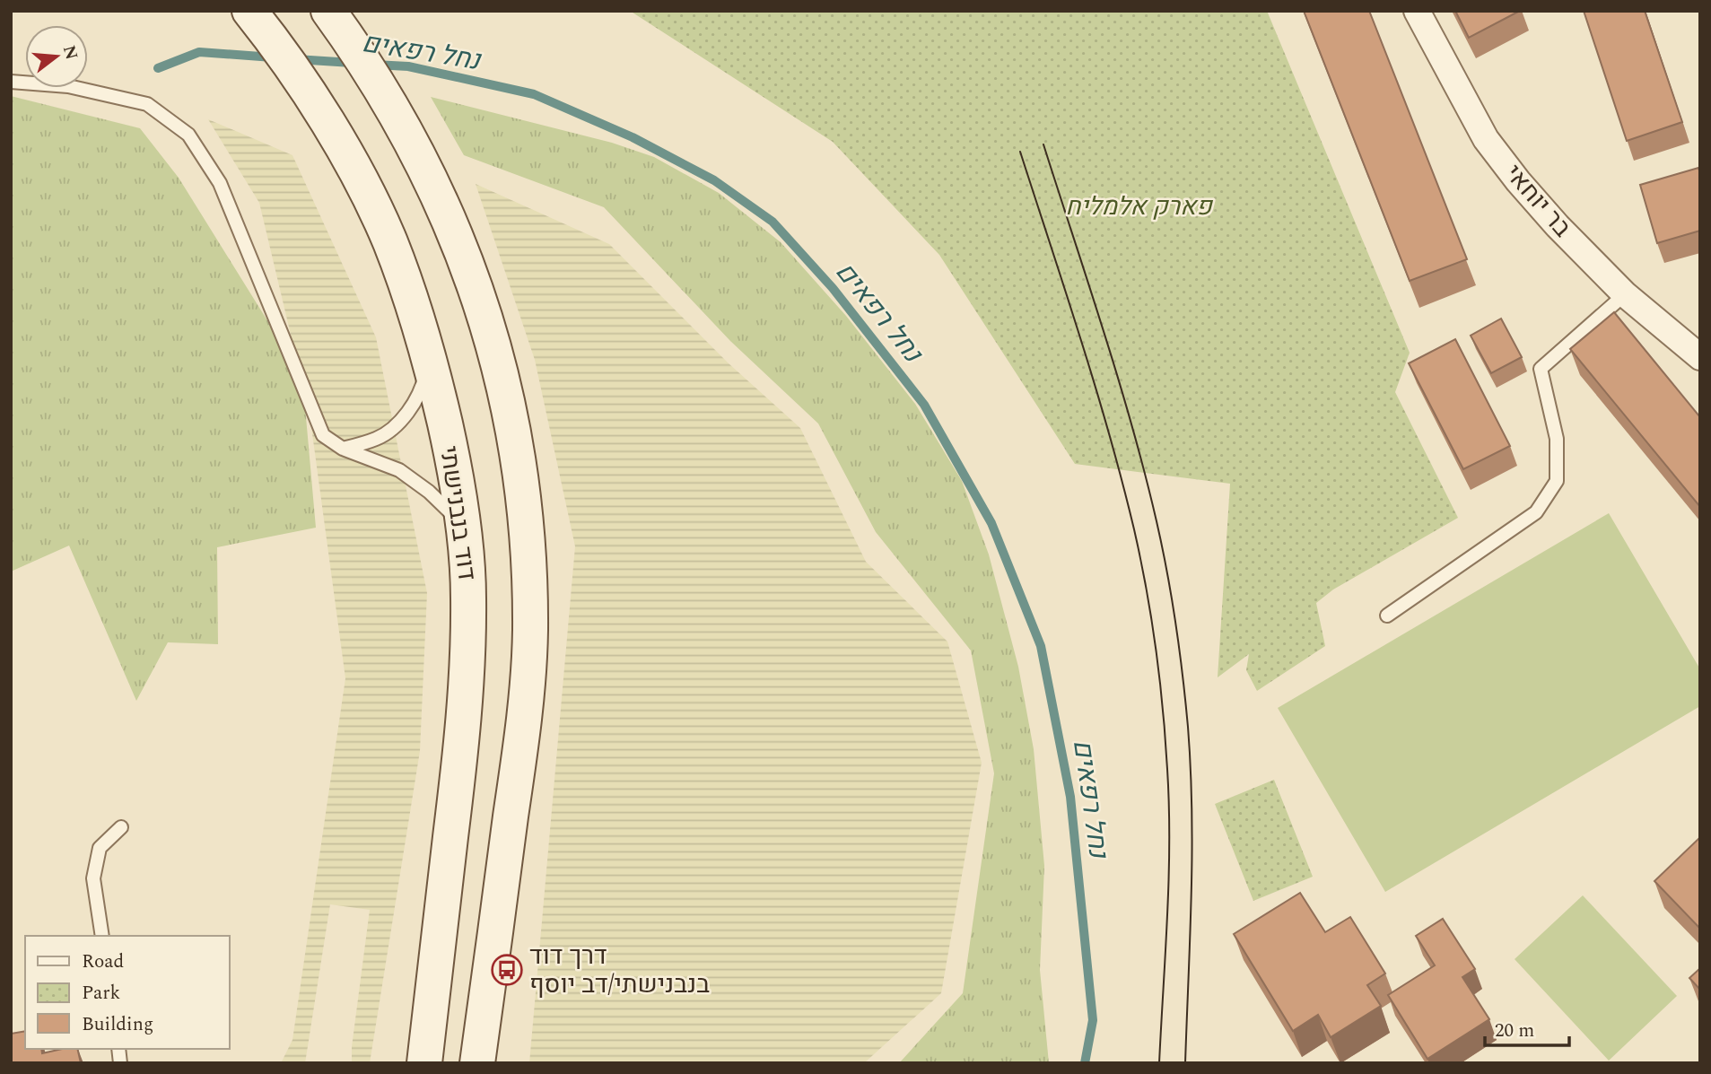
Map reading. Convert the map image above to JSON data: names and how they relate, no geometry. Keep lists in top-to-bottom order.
{
  "streets": {
    "main road": ["דוד בנבנישתי"],
    "street": ["בר יוחאי"]
  },
  "water": ["נחל רפאים"],
  "parks": ["פארק אלמליח"],
  "places": {
    "bus stop": ["דרך דוד בנבנישתי/דב יוסף"]
  },
  "legend": ["Road", "Park", "Building"],
  "scale_bar": "20 m",
  "north": "right"
}
